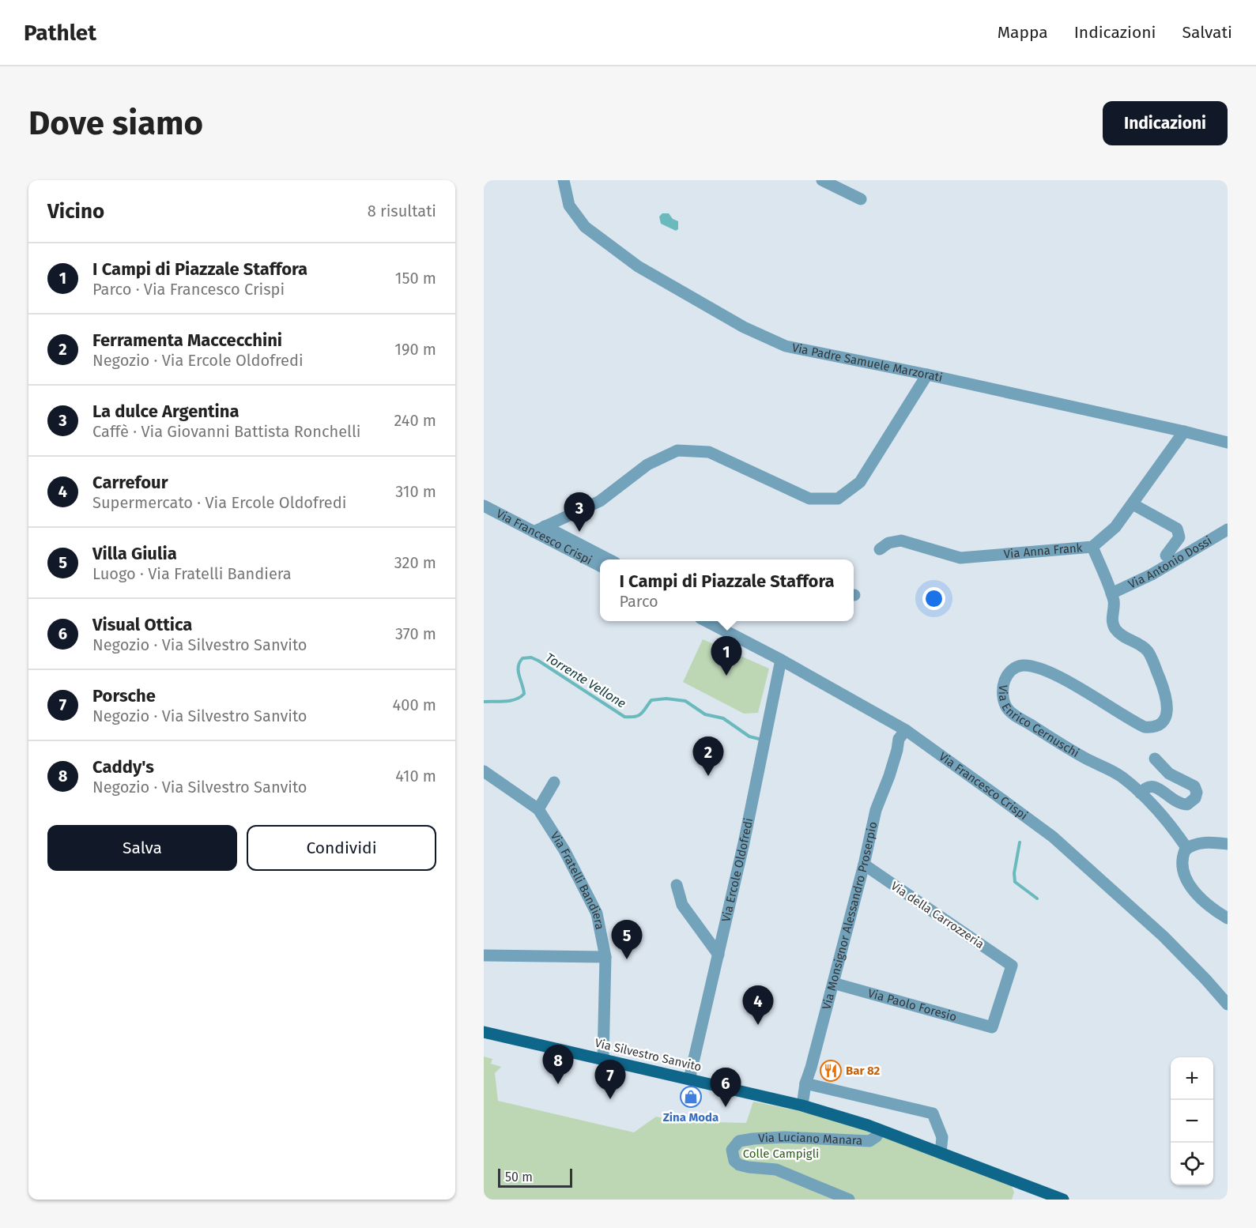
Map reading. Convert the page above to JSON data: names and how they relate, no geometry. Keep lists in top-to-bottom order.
{
  "streets": {
    "main road": ["Via Silvestro Sanvito"],
    "street": [
      "Via Padre Samuele Marzorati",
      "Via Francesco Crispi",
      "Via Anna Frank",
      "Via Antonio Dossi",
      "Via Enrico Cernuschi",
      "Via Ercole Oldofredi",
      "Via Fratelli Bandiera",
      "Via della Carrozzeria",
      "Via Monsignor Alessandro Proserpio",
      "Via Paolo Foresio",
      "Via Luciano Manara"
    ]
  },
  "crossings": [
    ["Via Padre Samuele Marzorati", "Via Anna Frank"],
    ["Via Francesco Crispi", "Via Ercole Oldofredi"],
    ["Via Francesco Crispi", "Via Monsignor Alessandro Proserpio"],
    ["Via Anna Frank", "Via Enrico Cernuschi"],
    ["Via Antonio Dossi", "Via Enrico Cernuschi"],
    ["Via Ercole Oldofredi", "Via Silvestro Sanvito"],
    ["Via Fratelli Bandiera", "Via Silvestro Sanvito"],
    ["Via della Carrozzeria", "Via Monsignor Alessandro Proserpio"],
    ["Via della Carrozzeria", "Via Paolo Foresio"],
    ["Via Monsignor Alessandro Proserpio", "Via Paolo Foresio"],
    ["Via Monsignor Alessandro Proserpio", "Via Silvestro Sanvito"],
    ["Via Silvestro Sanvito", "Via Luciano Manara"]
  ],
  "water": ["Torrente Vellone"],
  "parks": ["Colle Campigli"],
  "places": {
    "restaurant": ["Bar 82"],
    "shop": ["Zina Moda"]
  },
  "scale_bar": "50 m",
  "page": {
    "header": "Pathlet",
    "nav": ["Mappa", "Indicazioni", "Salvati"],
    "buttons": [
      "Indicazioni",
      ["Salva", "Condividi"]
    ],
    "title": "Dove siamo",
    "heading": ["Vicino", "8 risultati"],
    "list": [
      {
        "mark": "1",
        "name": "I Campi di Piazzale Staffora",
        "note": "Parco · Via Francesco Crispi",
        "value": "150 m"
      },
      {
        "mark": "2",
        "name": "Ferramenta Maccecchini",
        "note": "Negozio · Via Ercole Oldofredi",
        "value": "190 m"
      },
      {
        "mark": "3",
        "name": "La dulce Argentina",
        "note": "Caffè · Via Giovanni Battista Ronchelli",
        "value": "240 m"
      },
      {
        "mark": "4",
        "name": "Carrefour",
        "note": "Supermercato · Via Ercole Oldofredi",
        "value": "310 m"
      },
      {
        "mark": "5",
        "name": "Villa Giulia",
        "note": "Luogo · Via Fratelli Bandiera",
        "value": "320 m"
      },
      {
        "mark": "6",
        "name": "Visual Ottica",
        "note": "Negozio · Via Silvestro Sanvito",
        "value": "370 m"
      },
      {
        "mark": "7",
        "name": "Porsche",
        "note": "Negozio · Via Silvestro Sanvito",
        "value": "400 m"
      },
      {
        "mark": "8",
        "name": "Caddy's",
        "note": "Negozio · Via Silvestro Sanvito",
        "value": "410 m"
      }
    ],
    "pins": [
      "3",
      "1",
      "2",
      "5",
      "4",
      "8",
      "7",
      "6"
    ],
    "popup": ["I Campi di Piazzale Staffora", "Parco"],
    "map_buttons": ["+", "−"],
    "scale": "50 m"
  }
}
